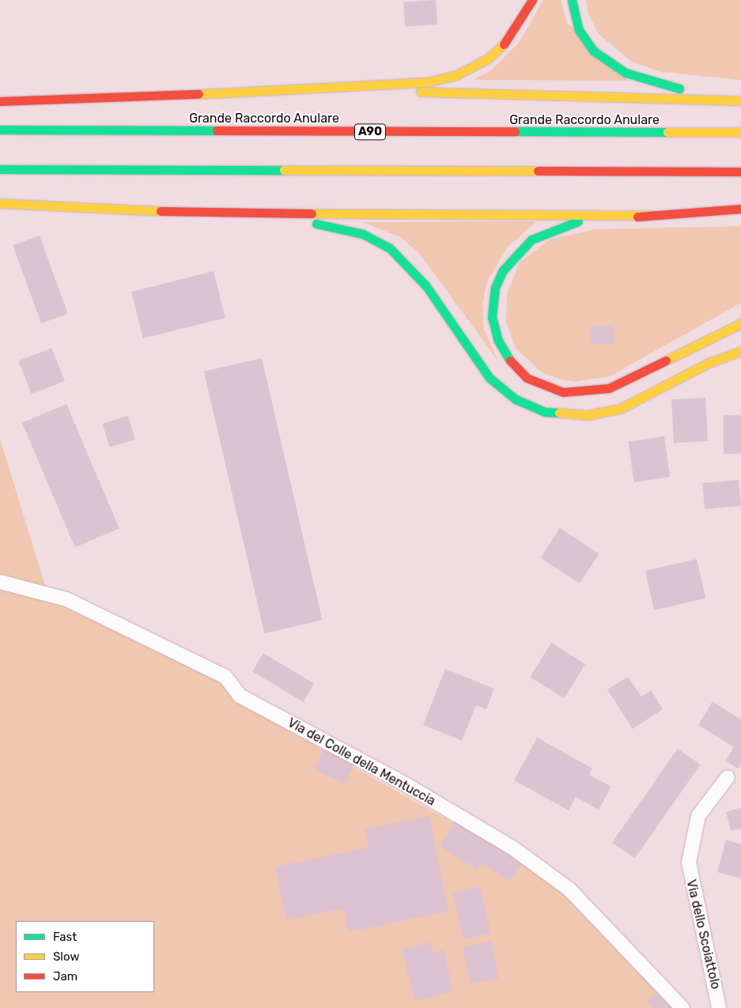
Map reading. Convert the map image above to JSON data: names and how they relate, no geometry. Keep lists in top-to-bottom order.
{
  "streets": {
    "highway": ["Grande Raccordo Anulare", "A90"],
    "street": ["Via del Colle della Mentuccia", "Via dello Scoiattolo"]
  },
  "legend": ["Fast", "Slow", "Jam"]
}
